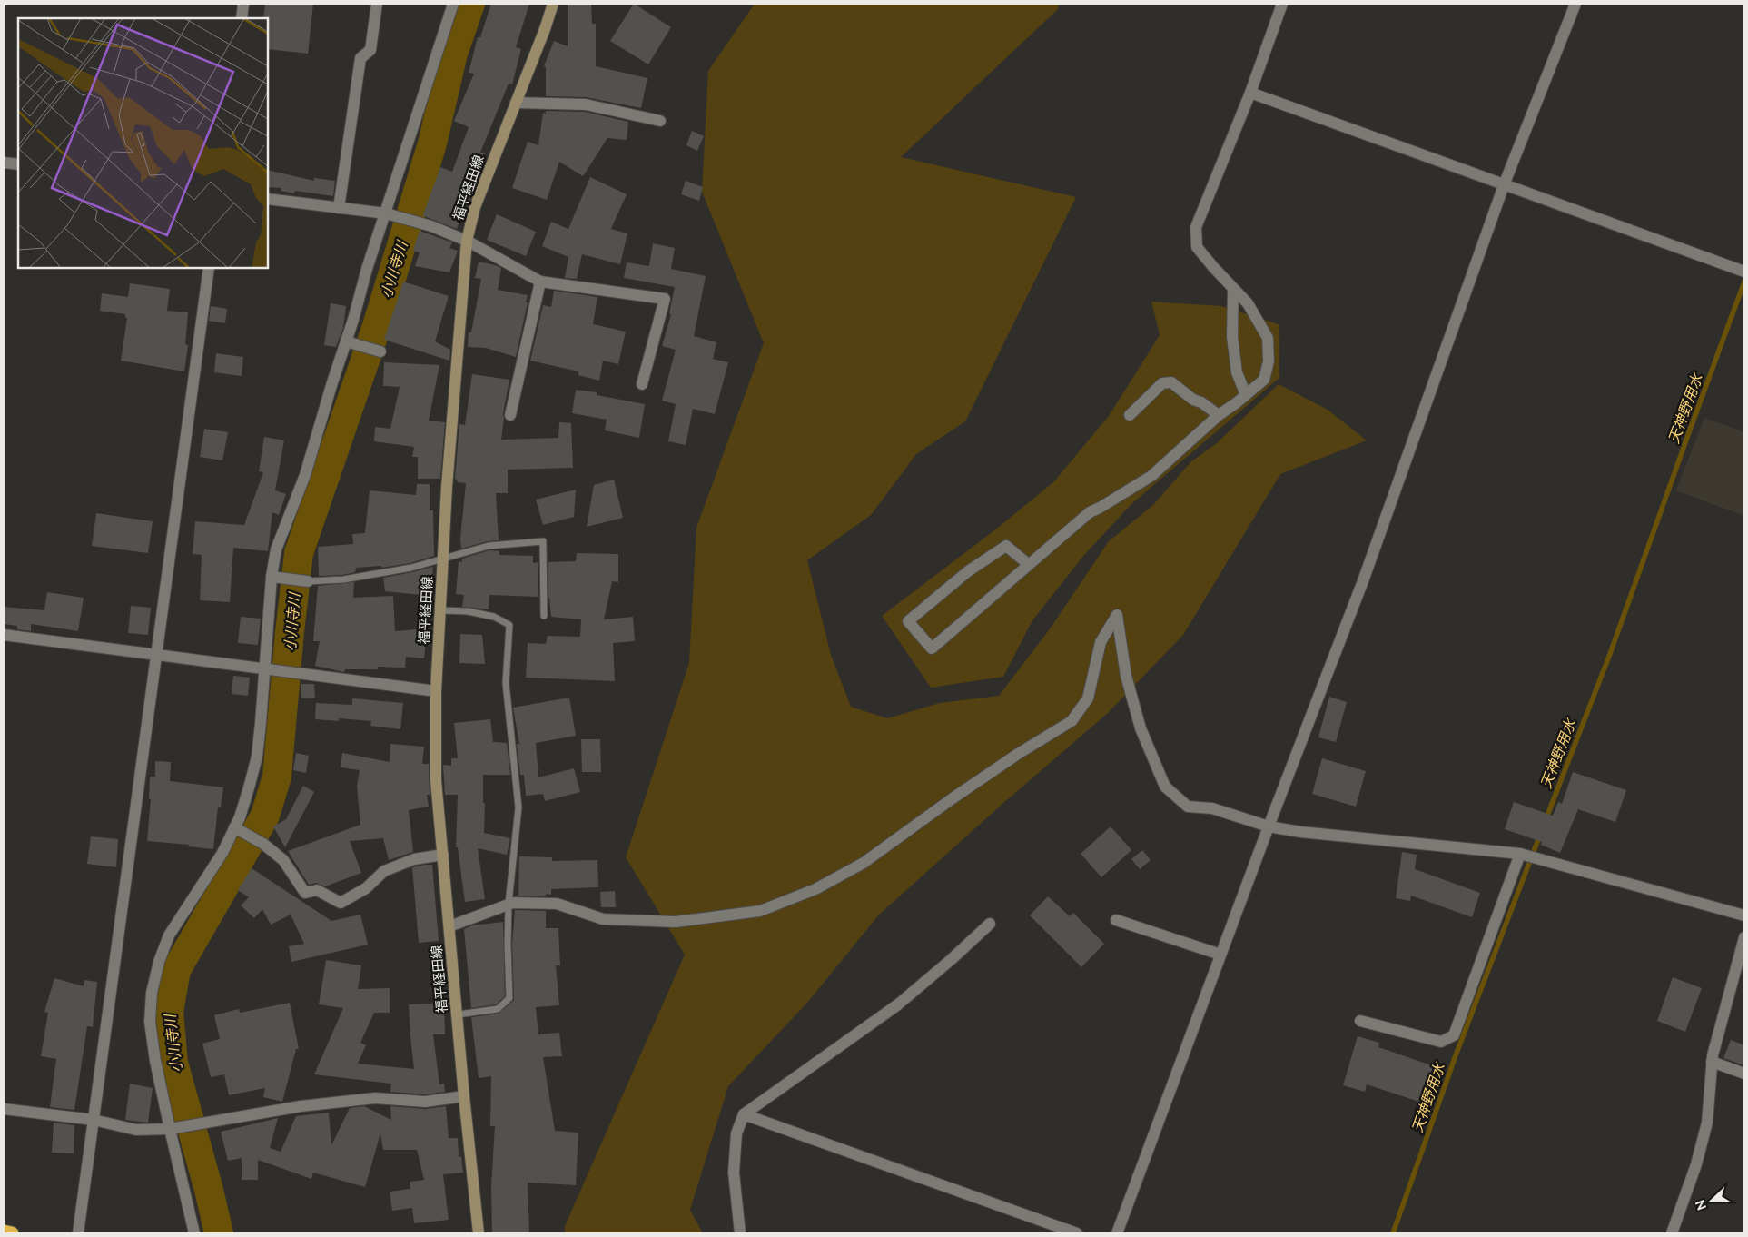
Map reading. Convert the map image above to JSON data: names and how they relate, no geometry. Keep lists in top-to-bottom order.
{
  "streets": {
    "main road": ["福平経田線"]
  },
  "water": ["小川寺川", "天神野用水"],
  "north": "left"
}
